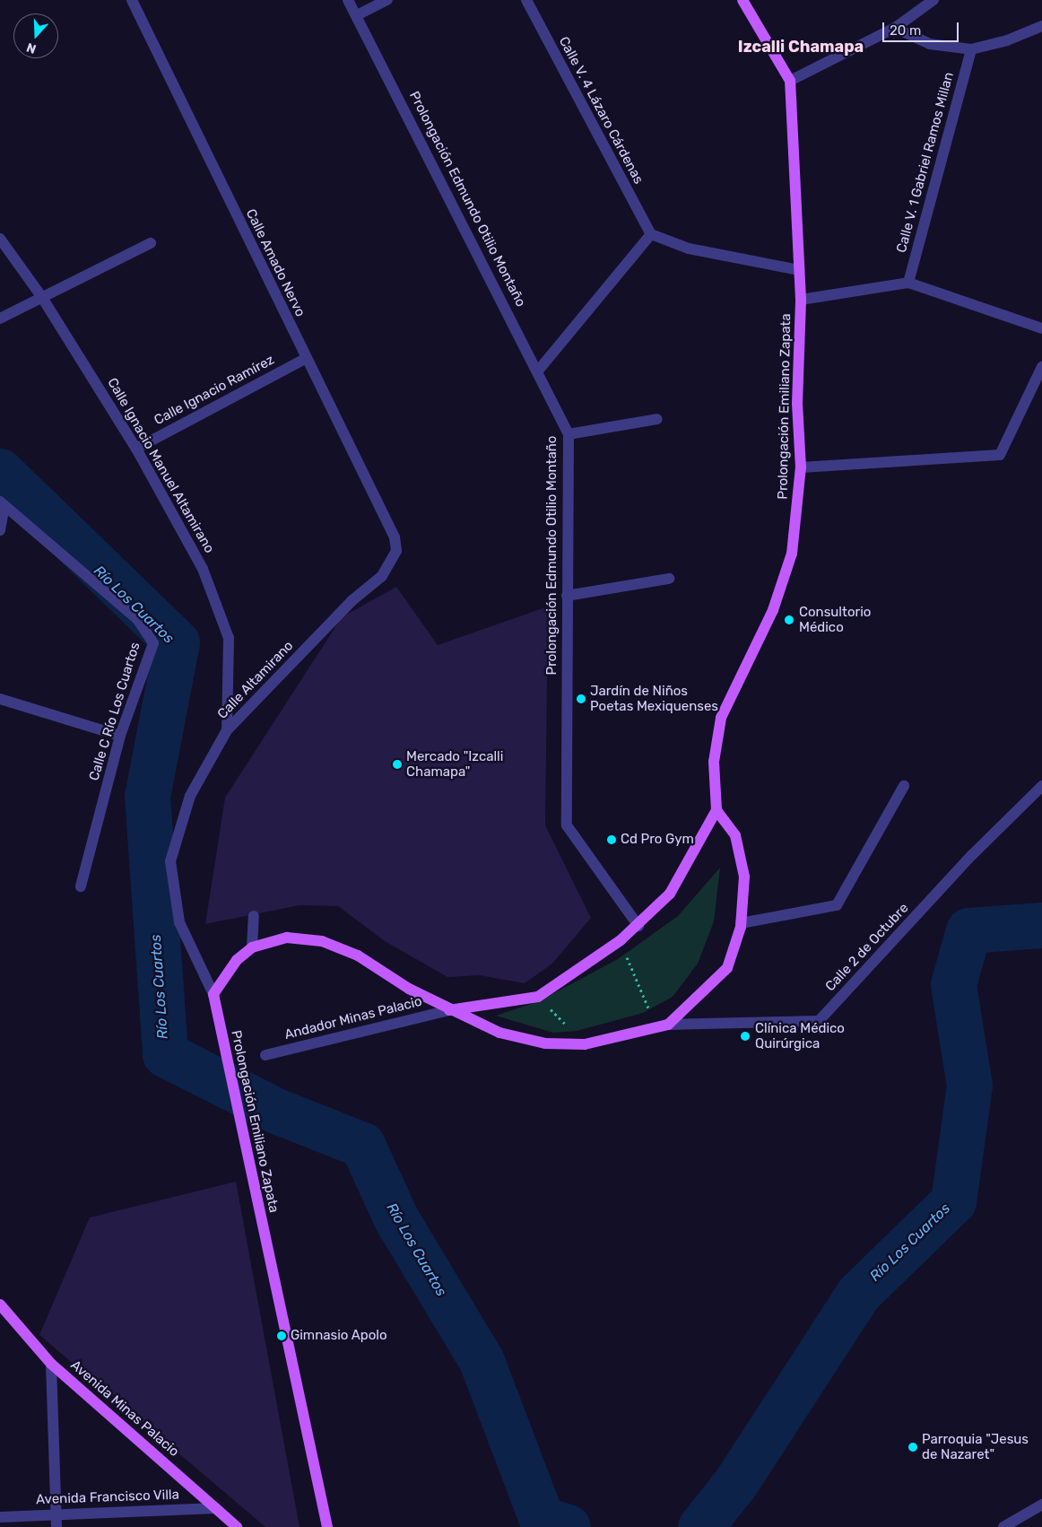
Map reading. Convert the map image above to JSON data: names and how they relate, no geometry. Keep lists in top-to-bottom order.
{
  "streets": {
    "main road": ["Prolongación Emiliano Zapata", "Avenida Minas Palacio"],
    "street": [
      "Calle V. 4 Lázaro Cárdenas",
      "Calle V. 1 Gabriel Ramos Millan",
      "Prolongación Edmundo Otilio Montaño",
      "Calle Amado Nervo",
      "Calle Ignacio Ramírez",
      "Calle Ignacio Manuel Altamirano",
      "Calle Altamirano",
      "Calle C Río Los Cuartos",
      "Calle 2 de Octubre",
      "Andador Minas Palacio",
      "Avenida Francisco Villa"
    ]
  },
  "crossings": [
    ["Calle Amado Nervo", "Calle Ignacio Ramírez"],
    ["Calle Amado Nervo", "Calle Altamirano"],
    ["Calle Ignacio Ramírez", "Calle Ignacio Manuel Altamirano"],
    ["Prolongación Emiliano Zapata", "Calle Altamirano"],
    ["Calle Ignacio Manuel Altamirano", "Calle Altamirano"],
    ["Avenida Minas Palacio", "Avenida Francisco Villa"]
  ],
  "districts": ["Izcalli Chamapa"],
  "water": ["Río Los Cuartos"],
  "places": [
    "Consultorio Médico",
    "Jardín de Niños Poetas Mexiquenses",
    "Mercado \"Izcalli Chamapa\"",
    "Cd Pro Gym",
    "Clínica Médico Quirúrgica",
    "Gimnasio Apolo",
    "Parroquia \"Jesus de Nazaret\""
  ],
  "scale_bar": "20 m",
  "north": "bottom"
}
